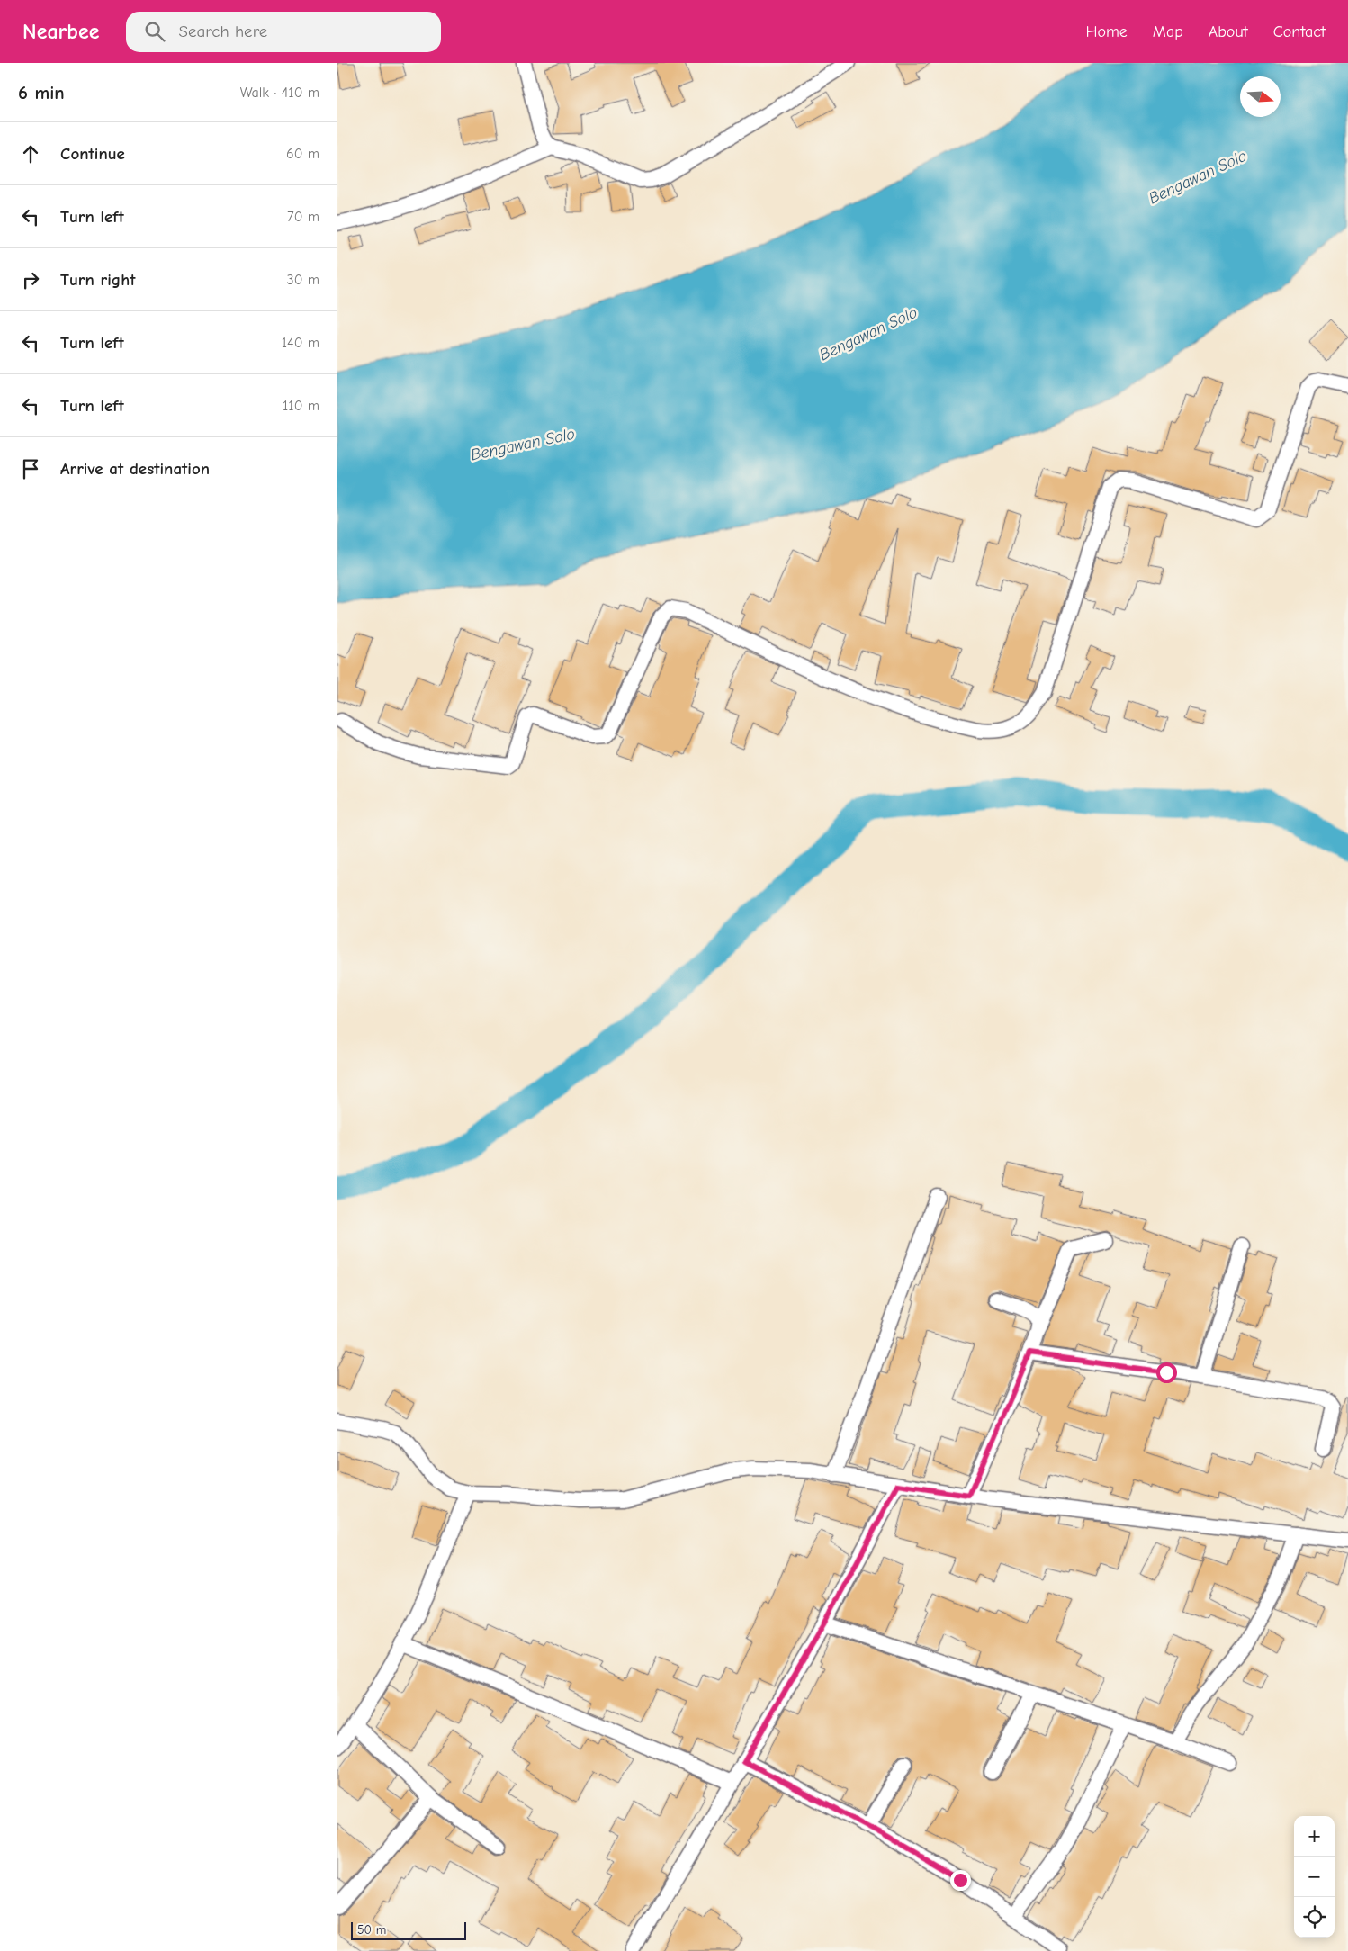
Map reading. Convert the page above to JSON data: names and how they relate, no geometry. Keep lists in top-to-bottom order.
{
  "water": ["Bengawan Solo"],
  "scale_bar": "50 m",
  "north": "right",
  "page": {
    "header": "Nearbee",
    "search": "Search here",
    "nav": [
      "Home",
      "Map",
      "About",
      "Contact"
    ],
    "heading": ["6 min", "Walk · 410 m"],
    "list": [
      ["Continue", "60 m"],
      ["Turn left", "70 m"],
      ["Turn right", "30 m"],
      ["Turn left", "140 m"],
      ["Turn left", "110 m"],
      "Arrive at destination"
    ],
    "map_buttons": ["+", "−"],
    "scale": "50 m"
  }
}
